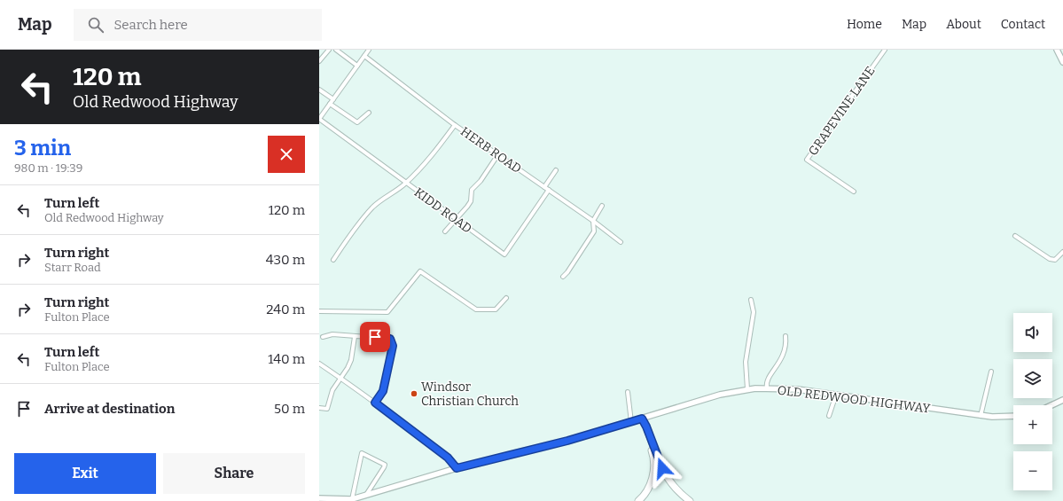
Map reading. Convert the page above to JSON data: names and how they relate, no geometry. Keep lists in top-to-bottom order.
{
  "streets": {
    "main road": ["OLD REDWOOD HIGHWAY"],
    "street": ["GRAPEVINE LANE", "HERB ROAD", "KIDD ROAD"]
  },
  "crossings": [
    ["HERB ROAD", "KIDD ROAD"]
  ],
  "places": ["Windsor Christian Church"],
  "page": {
    "header": "Map",
    "search": "Search here",
    "nav": [
      "Home",
      "Map",
      "About",
      "Contact"
    ],
    "turn": ["120 m", "Old Redwood Highway"],
    "heading": ["3 min", "980 m · 19:39"],
    "list": [
      {
        "name": "Turn left",
        "note": "Old Redwood Highway",
        "value": "120 m"
      },
      {
        "name": "Turn right",
        "note": "Starr Road",
        "value": "430 m"
      },
      {
        "name": "Turn right",
        "note": "Fulton Place",
        "value": "240 m"
      },
      {
        "name": "Turn left",
        "note": "Fulton Place",
        "value": "140 m"
      },
      {
        "name": "Arrive at destination",
        "value": "50 m"
      }
    ],
    "map_buttons": ["+", "−"],
    "buttons": ["Exit", "Share"]
  }
}
